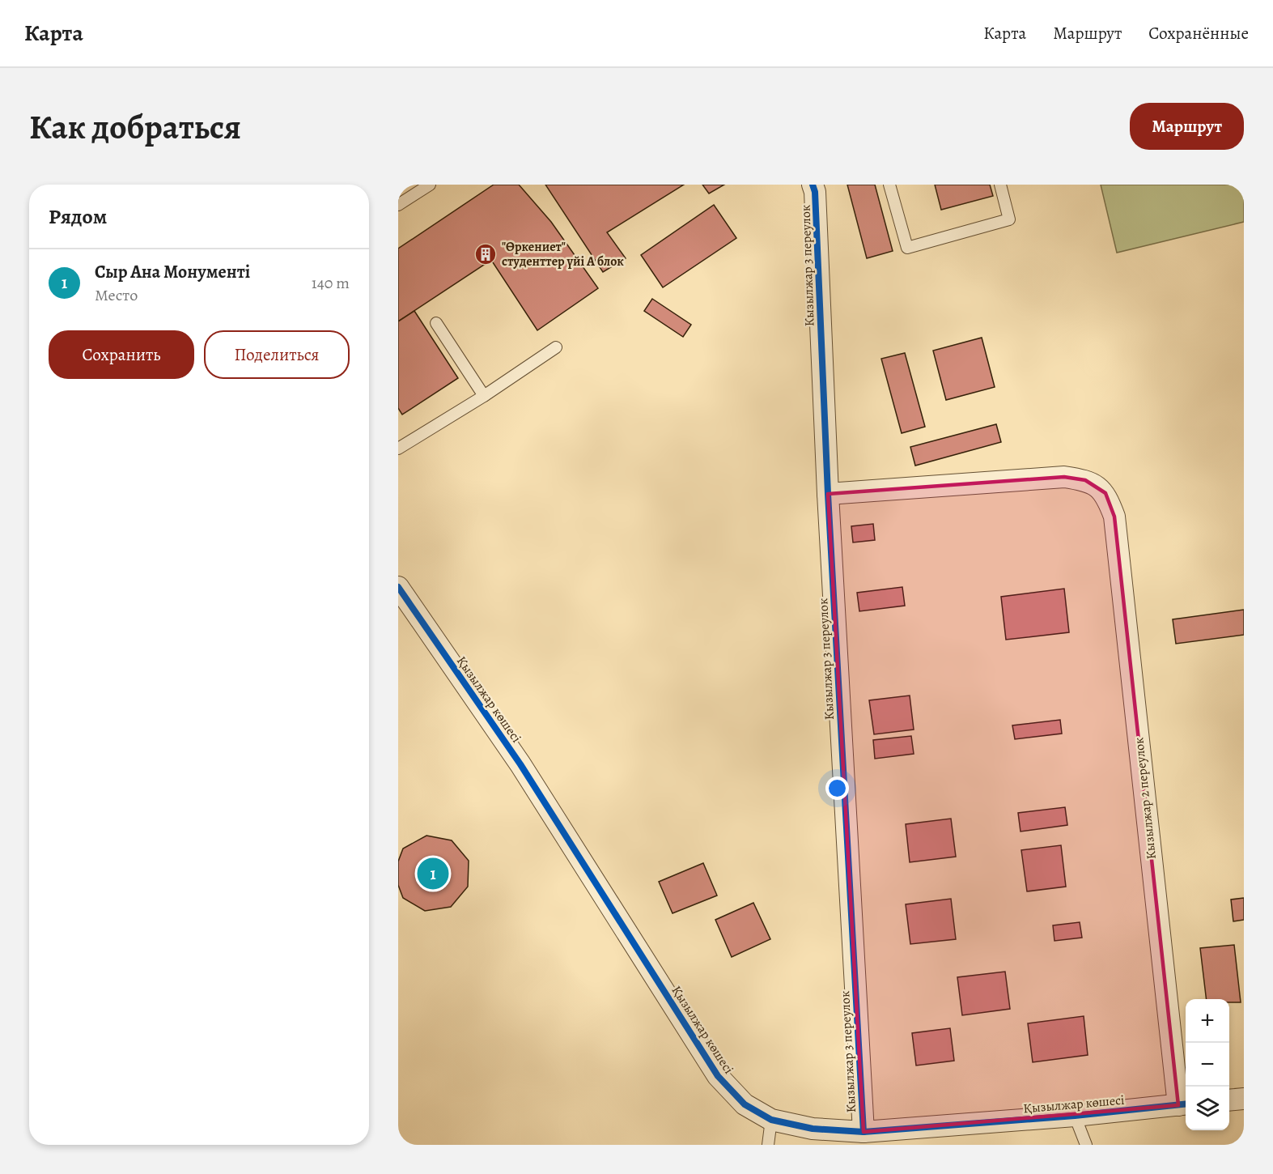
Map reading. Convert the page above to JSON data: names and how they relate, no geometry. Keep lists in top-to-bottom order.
{
  "streets": {
    "street": ["Кызылжар 3 переулок", "Қызылжар көшесі", "Кызылжар 2 переулок"]
  },
  "crossings": [
    ["Кызылжар 3 переулок", "Қызылжар көшесі"],
    ["Кызылжар 3 переулок", "Кызылжар 2 переулок"],
    ["Қызылжар көшесі", "Кызылжар 2 переулок"]
  ],
  "places": {
    "building": ["\"Өркениет\" студенттер үйі А блок"]
  },
  "page": {
    "header": "Карта",
    "nav": ["Карта", "Маршрут", "Сохранённые"],
    "buttons": [
      "Маршрут",
      ["Сохранить", "Поделиться"]
    ],
    "title": "Как добраться",
    "heading": "Рядом",
    "list": [
      {
        "mark": "1",
        "name": "Сыр Ана Монументі",
        "note": "Место",
        "value": "140 m"
      }
    ],
    "pins": "1",
    "map_buttons": ["+", "−"]
  }
}
